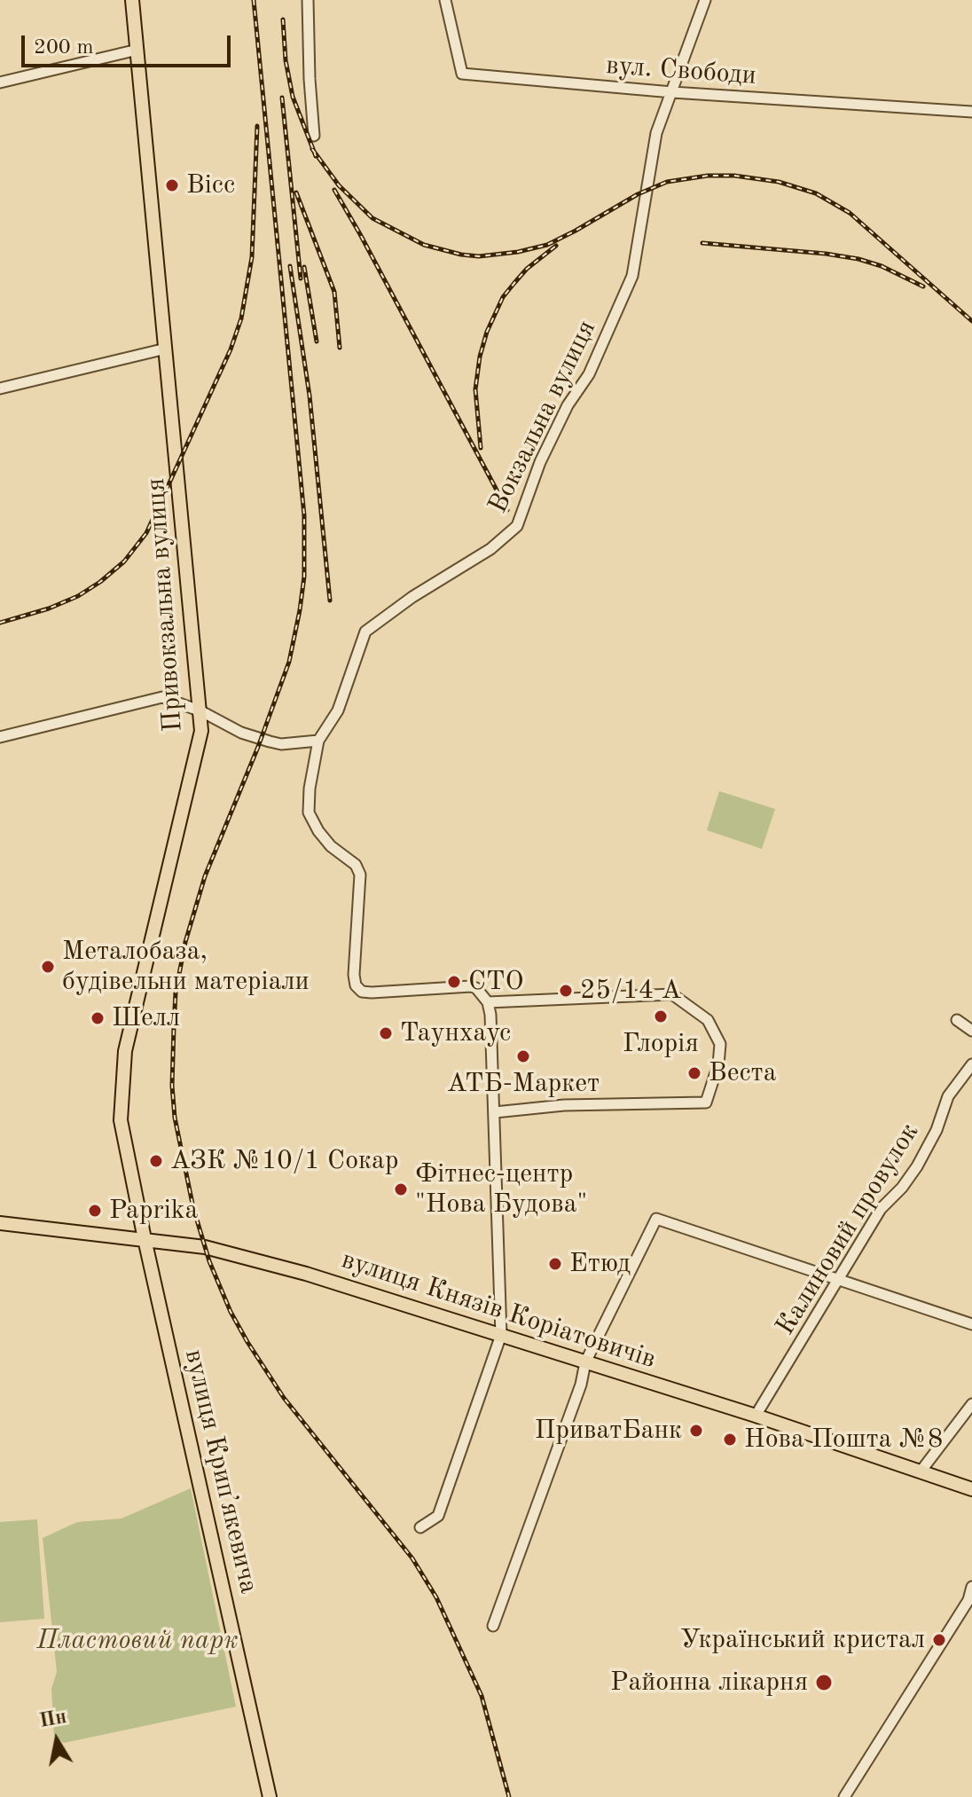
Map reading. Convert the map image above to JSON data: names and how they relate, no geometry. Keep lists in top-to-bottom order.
{
  "streets": {
    "main road": ["Привокзальна вулиця", "вулиця Князів Коріатовичів", "вулиця Крипʼякевича"],
    "street": ["вул. Свободи", "Вокзальна вулиця", "Калиновий провулок"]
  },
  "crossings": [
    ["вул. Свободи", "Вокзальна вулиця"],
    ["Привокзальна вулиця", "вулиця Князів Коріатовичів"],
    ["Привокзальна вулиця", "вулиця Крипʼякевича"],
    ["Калиновий провулок", "вулиця Князів Коріатовичів"],
    ["вулиця Князів Коріатовичів", "вулиця Крипʼякевича"]
  ],
  "parks": ["Пластовий парк"],
  "places": [
    "Вісс",
    "Металобаза, будівельни матеріали",
    "СТО",
    "25/14 А",
    "Глорія",
    "Шелл",
    "Таунхаус",
    "АТБ-Маркет",
    "Веста",
    "АЗК №10/1 Сокар",
    "Фітнес-центр \"Нова Будова\"",
    "Paprika",
    "Етюд",
    "ПриватБанк",
    "Нова Пошта №8",
    "Український кристал",
    "Районна лікарня"
  ],
  "scale_bar": "200 m",
  "north": "top"
}
